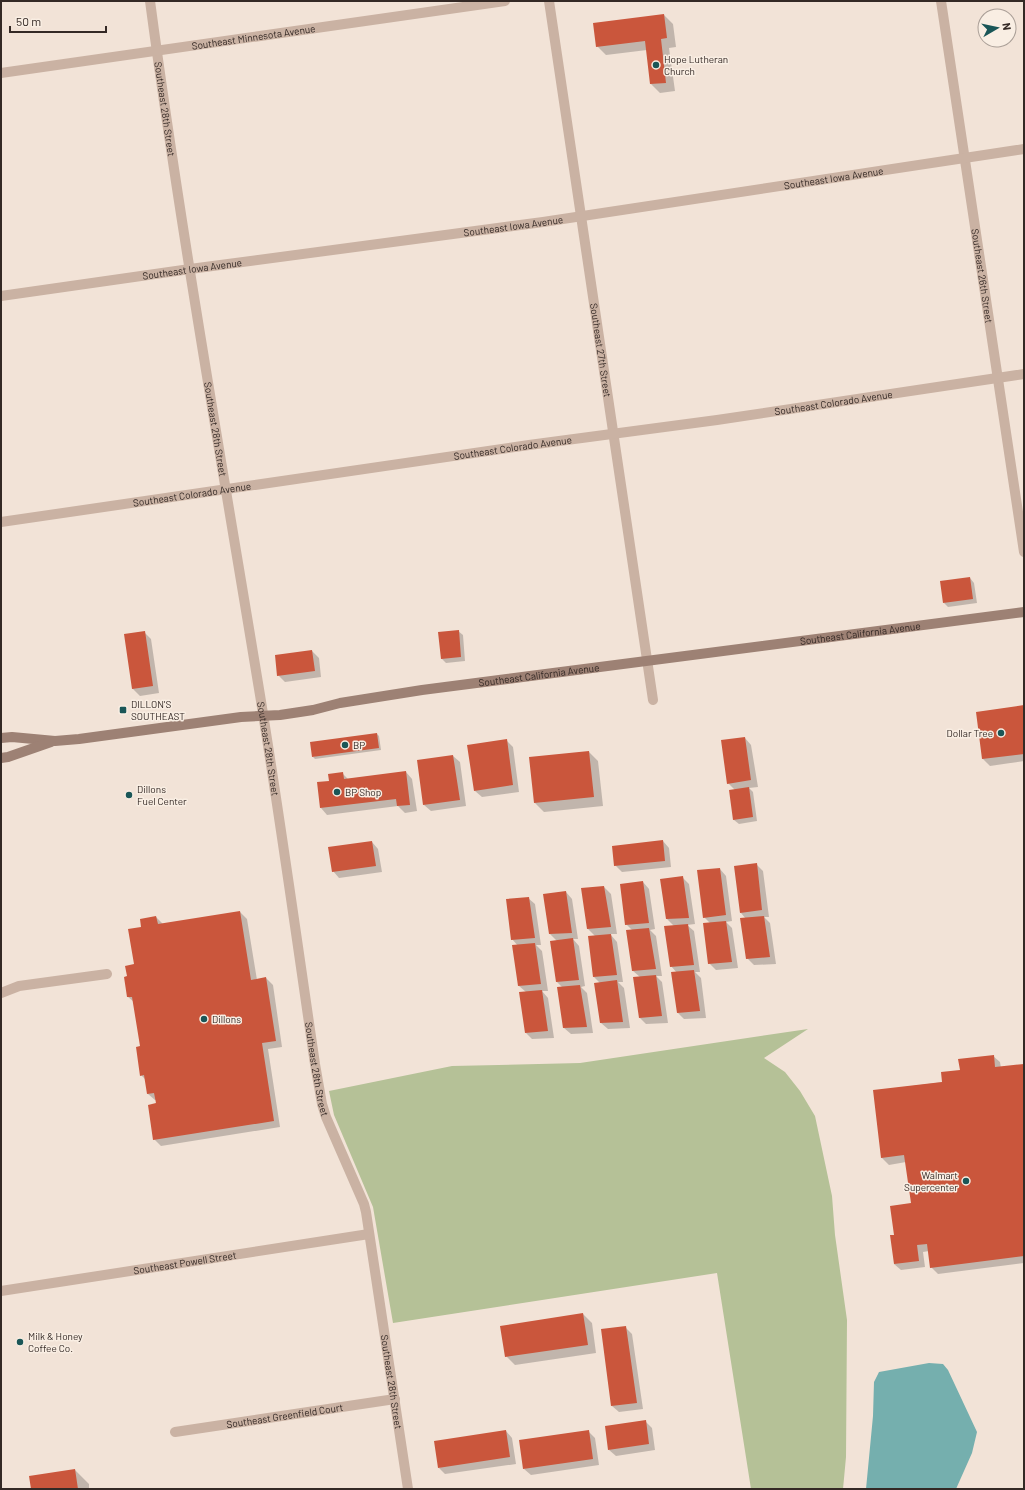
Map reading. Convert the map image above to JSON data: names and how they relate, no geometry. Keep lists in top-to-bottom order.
{
  "streets": {
    "main road": ["Southeast California Avenue"],
    "street": [
      "Southeast Minnesota Avenue",
      "Southeast 28th Street",
      "Southeast Iowa Avenue",
      "Southeast 26th Street",
      "Southeast 27th Street",
      "Southeast Colorado Avenue",
      "Southeast Powell Street",
      "Southeast Greenfield Court"
    ]
  },
  "crossings": [
    ["Southeast Minnesota Avenue", "Southeast 28th Street"],
    ["Southeast 28th Street", "Southeast Iowa Avenue"],
    ["Southeast 28th Street", "Southeast Colorado Avenue"],
    ["Southeast 28th Street", "Southeast California Avenue"],
    ["Southeast 28th Street", "Southeast Powell Street"],
    ["Southeast 28th Street", "Southeast Greenfield Court"],
    ["Southeast Iowa Avenue", "Southeast 26th Street"],
    ["Southeast Iowa Avenue", "Southeast 27th Street"],
    ["Southeast 26th Street", "Southeast Colorado Avenue"],
    ["Southeast 27th Street", "Southeast Colorado Avenue"],
    ["Southeast 27th Street", "Southeast California Avenue"]
  ],
  "places": {
    "other": [
      "Hope Lutheran Church",
      "Dollar Tree",
      "BP",
      "BP Shop",
      "Dillons Fuel Center",
      "Dillons",
      "Walmart Supercenter",
      "Milk & Honey Coffee Co."
    ],
    "transit": ["DILLON'S SOUTHEAST"]
  },
  "scale_bar": "50 m",
  "north": "right"
}
